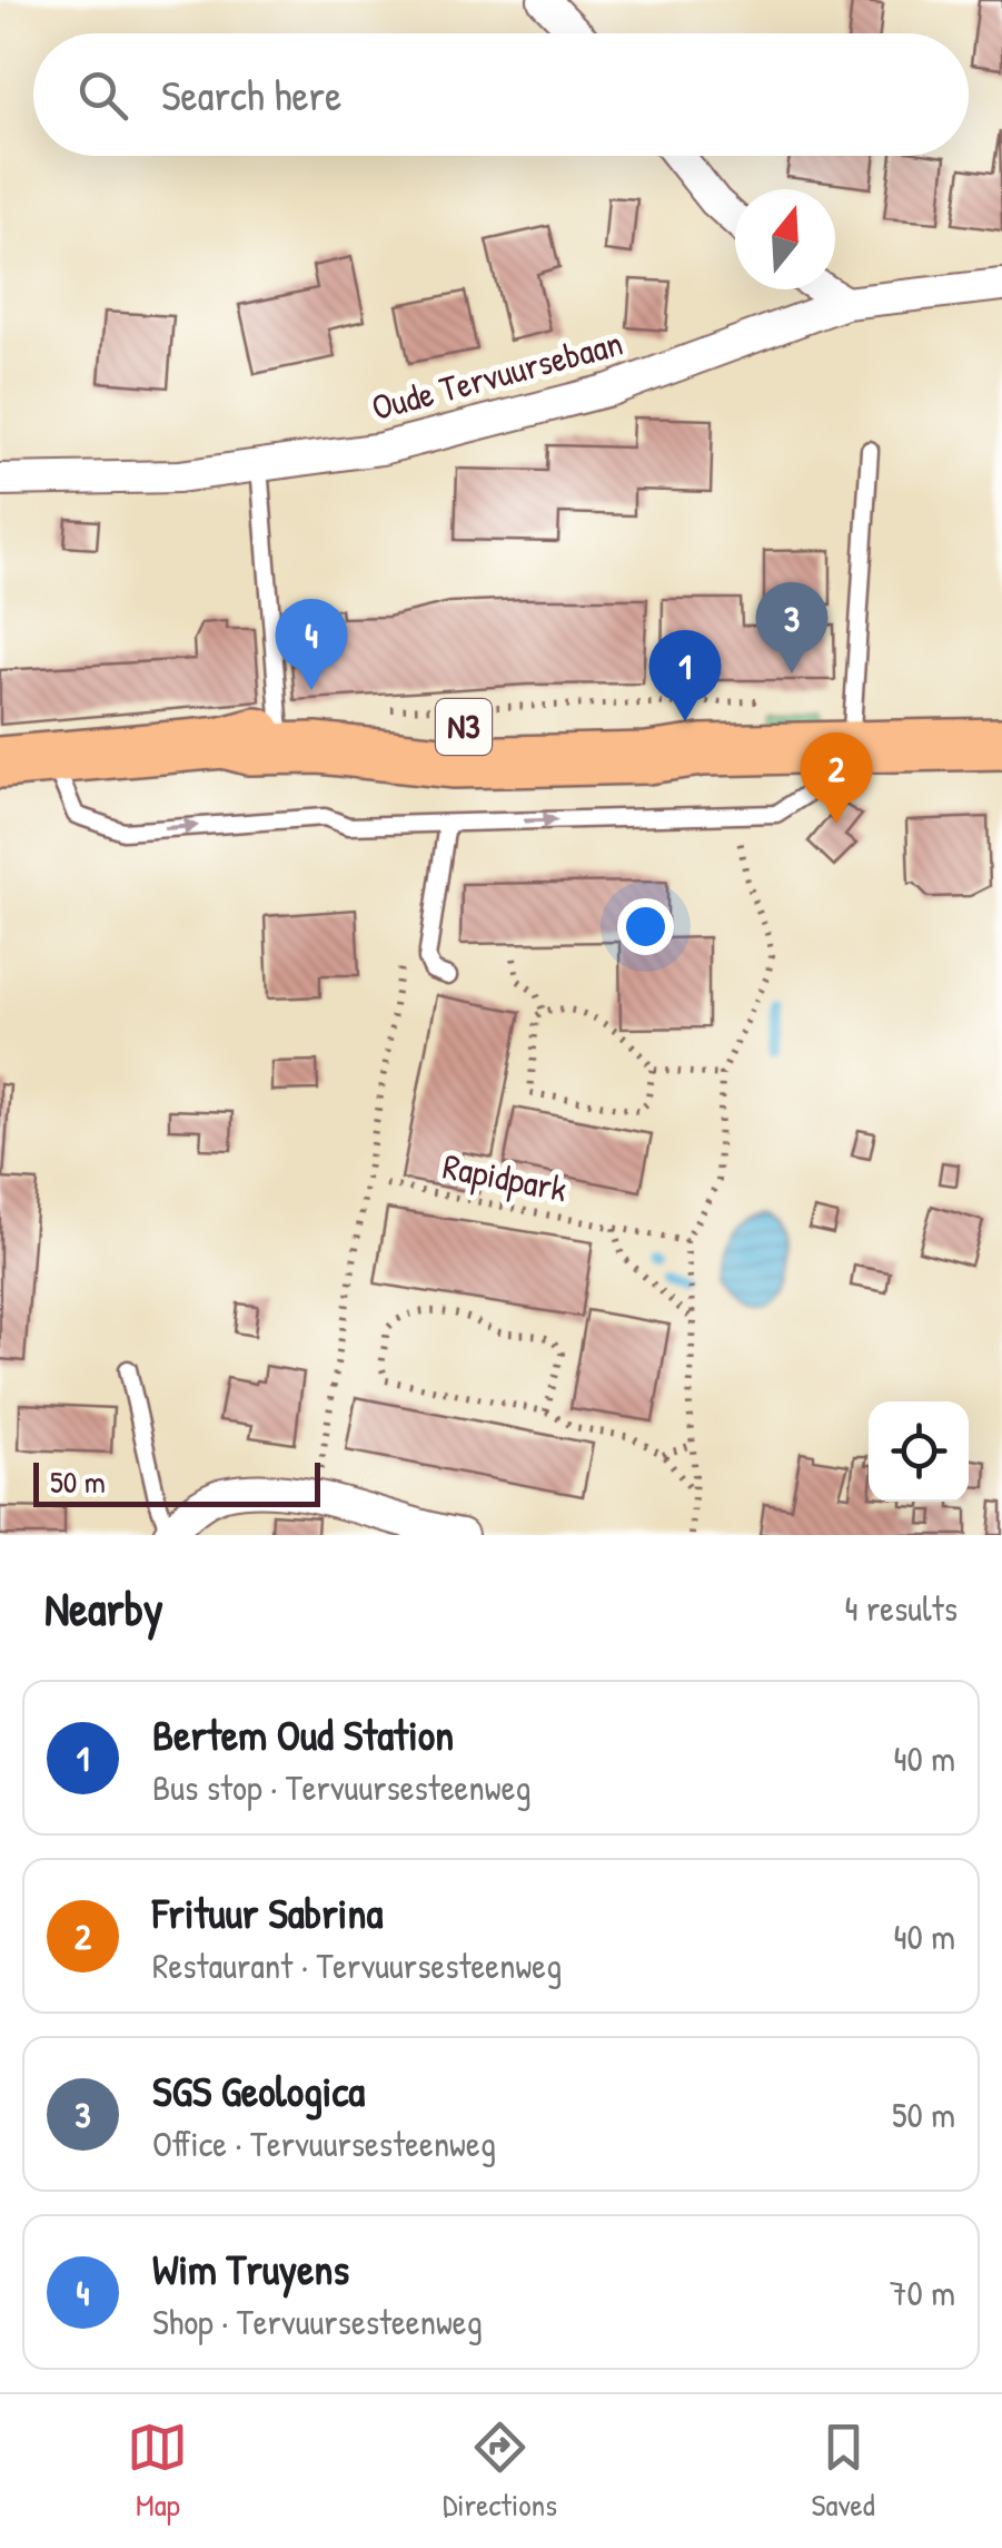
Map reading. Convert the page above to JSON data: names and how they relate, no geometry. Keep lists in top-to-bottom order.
{
  "streets": {
    "main road": ["N3"],
    "street": ["Oude Tervuursebaan"],
    "path": ["Rapidpark"]
  },
  "scale_bar": "50 m",
  "north": "top",
  "page": {
    "search": "Search here",
    "pins": [
      "3",
      "4",
      "1",
      "2"
    ],
    "scale": "50 m",
    "heading": ["Nearby", "4 results"],
    "list": [
      {
        "mark": "1",
        "name": "Bertem Oud Station",
        "note": "Bus stop · Tervuursesteenweg",
        "value": "40 m"
      },
      {
        "mark": "2",
        "name": "Frituur Sabrina",
        "note": "Restaurant · Tervuursesteenweg",
        "value": "40 m"
      },
      {
        "mark": "3",
        "name": "SGS Geologica",
        "note": "Office · Tervuursesteenweg",
        "value": "50 m"
      },
      {
        "mark": "4",
        "name": "Wim Truyens",
        "note": "Shop · Tervuursesteenweg",
        "value": "70 m"
      }
    ],
    "nav": ["Map", "Directions", "Saved"]
  }
}
